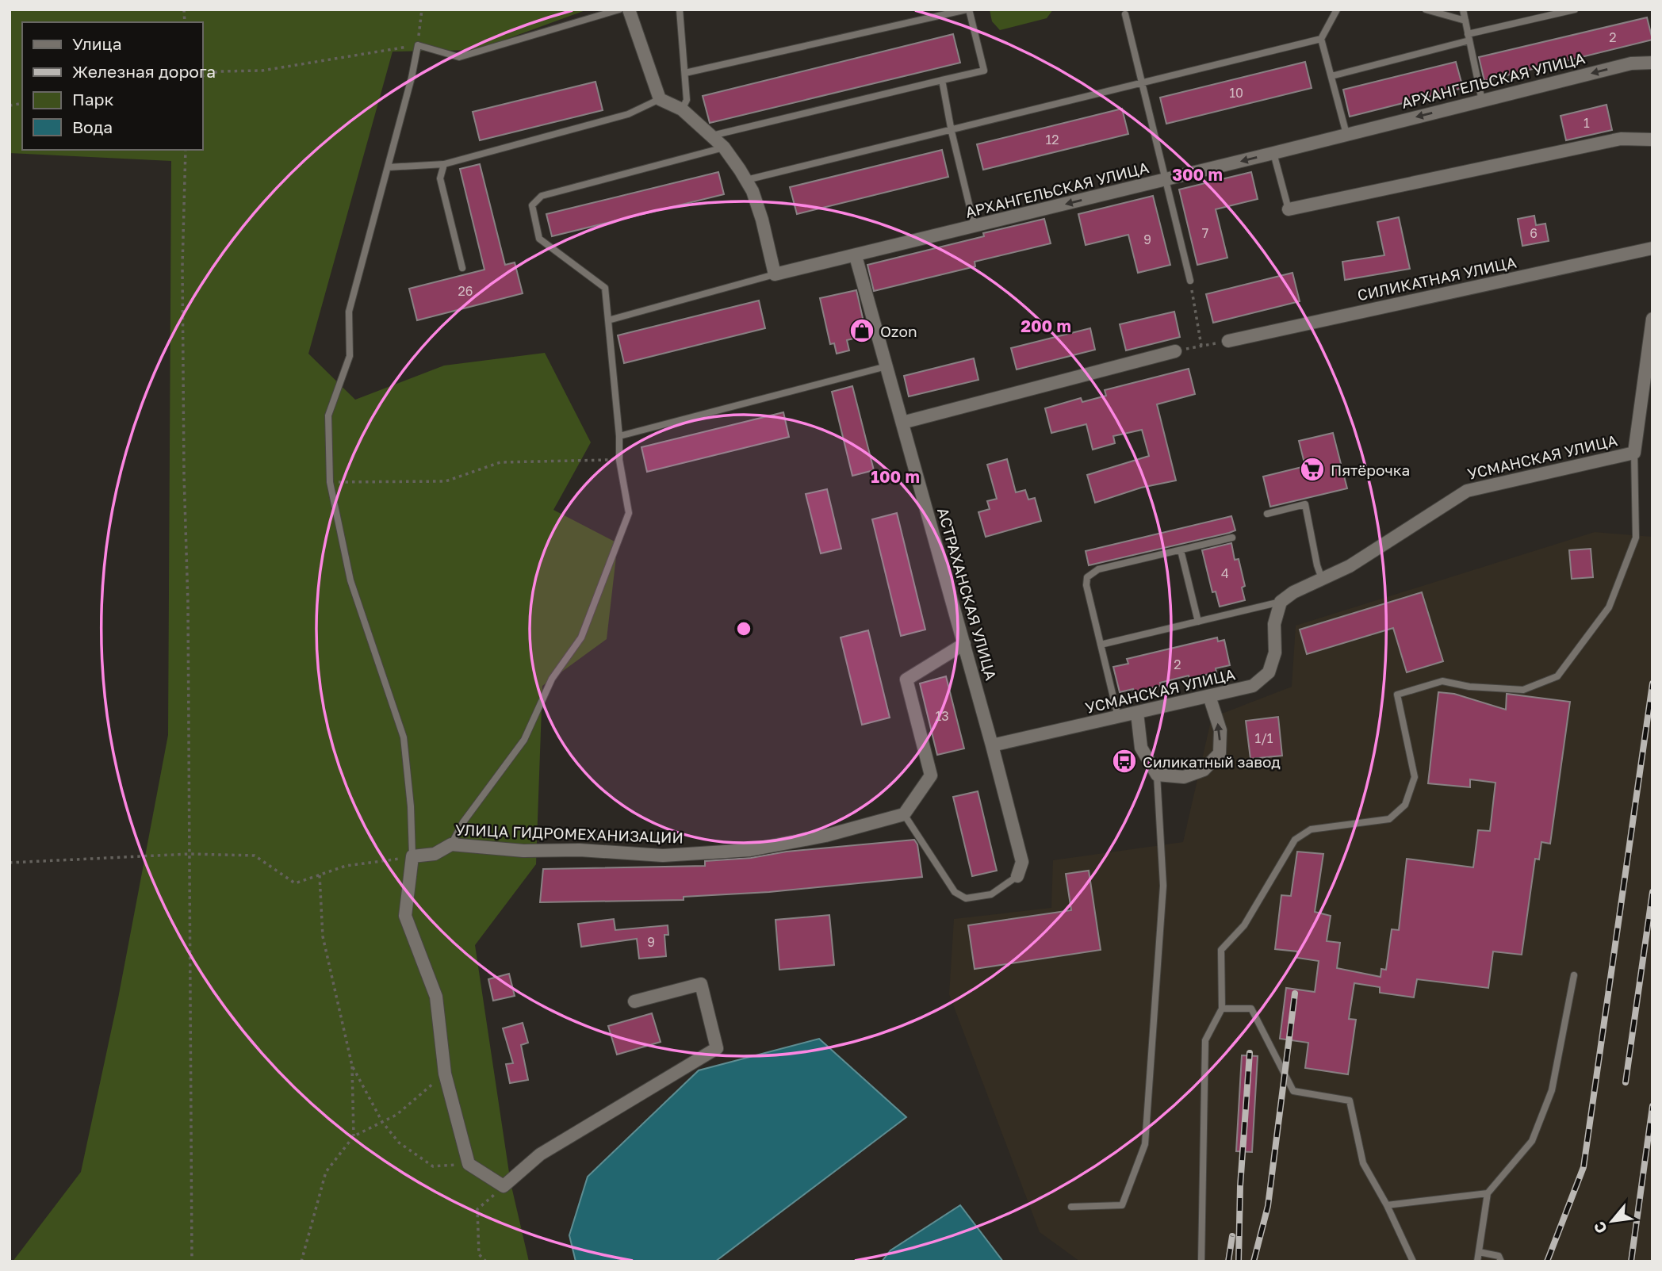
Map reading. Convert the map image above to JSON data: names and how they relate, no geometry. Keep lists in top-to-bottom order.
{
  "streets": {
    "street": [
      "АРХАНГЕЛЬСКАЯ УЛИЦА",
      "СИЛИКАТНАЯ УЛИЦА",
      "УСМАНСКАЯ УЛИЦА",
      "АСТРАХАНСКАЯ УЛИЦА",
      "УЛИЦА ГИДРОМЕХАНИЗАЦИИ"
    ]
  },
  "crossings": [
    ["АРХАНГЕЛЬСКАЯ УЛИЦА", "АСТРАХАНСКАЯ УЛИЦА"],
    ["УСМАНСКАЯ УЛИЦА", "АСТРАХАНСКАЯ УЛИЦА"]
  ],
  "places": {
    "shop": ["Ozon"],
    "supermarket": ["Пятёрочка"],
    "bus stop": ["Силикатный завод"]
  },
  "house_numbers": [
    "2",
    "10",
    "1",
    "12",
    "7",
    "6",
    "9",
    "26",
    "4",
    "2",
    "13",
    "1/1",
    "9"
  ],
  "legend": [
    "Улица",
    "Железная дорога",
    "Парк",
    "Вода"
  ],
  "north": "bottom left",
  "rings": ["300 m", "200 m", "100 m"]
}
